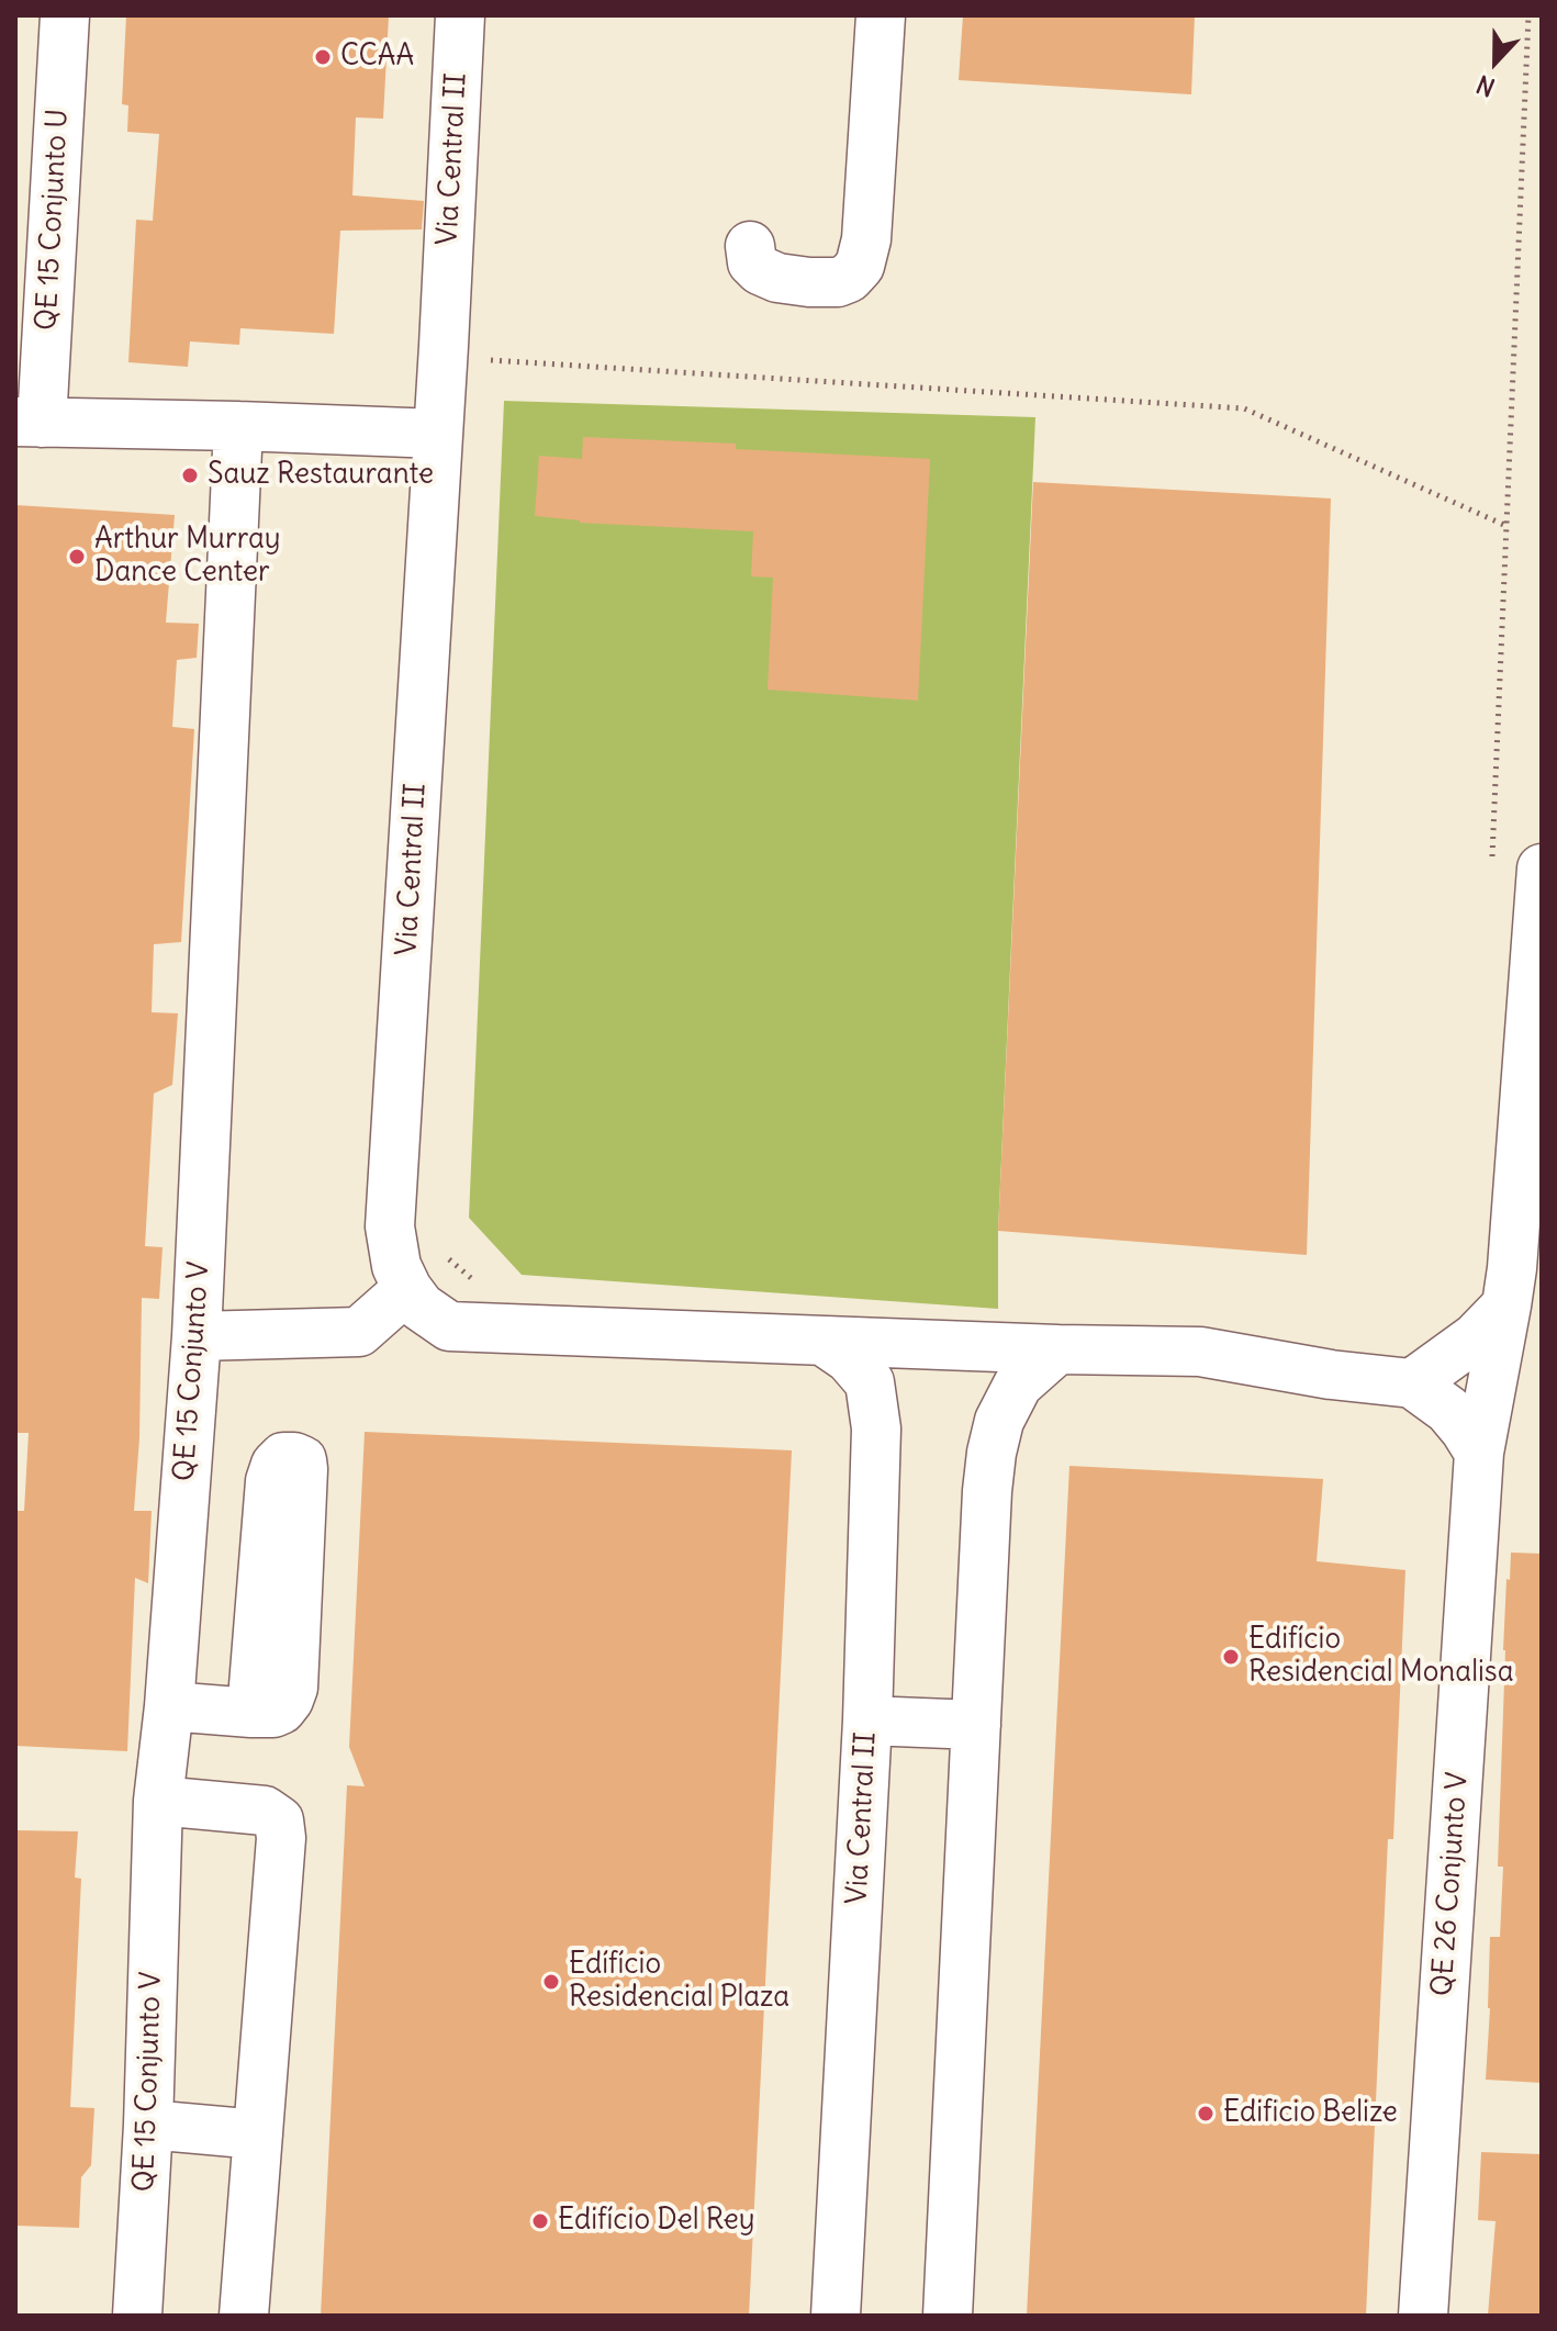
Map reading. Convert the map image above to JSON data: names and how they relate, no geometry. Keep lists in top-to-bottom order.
{
  "streets": {
    "street": [
      "Via Central II",
      "QE 15 Conjunto U",
      "QE 15 Conjunto V",
      "QE 26 Conjunto V"
    ]
  },
  "places": [
    "CCAA",
    "Sauz Restaurante",
    "Arthur Murray Dance Center",
    "Edifício Residencial Monalisa",
    "Edífício Residencial Plaza",
    "Edificio Belize",
    "Edifício Del Rey"
  ],
  "north": "bottom"
}
